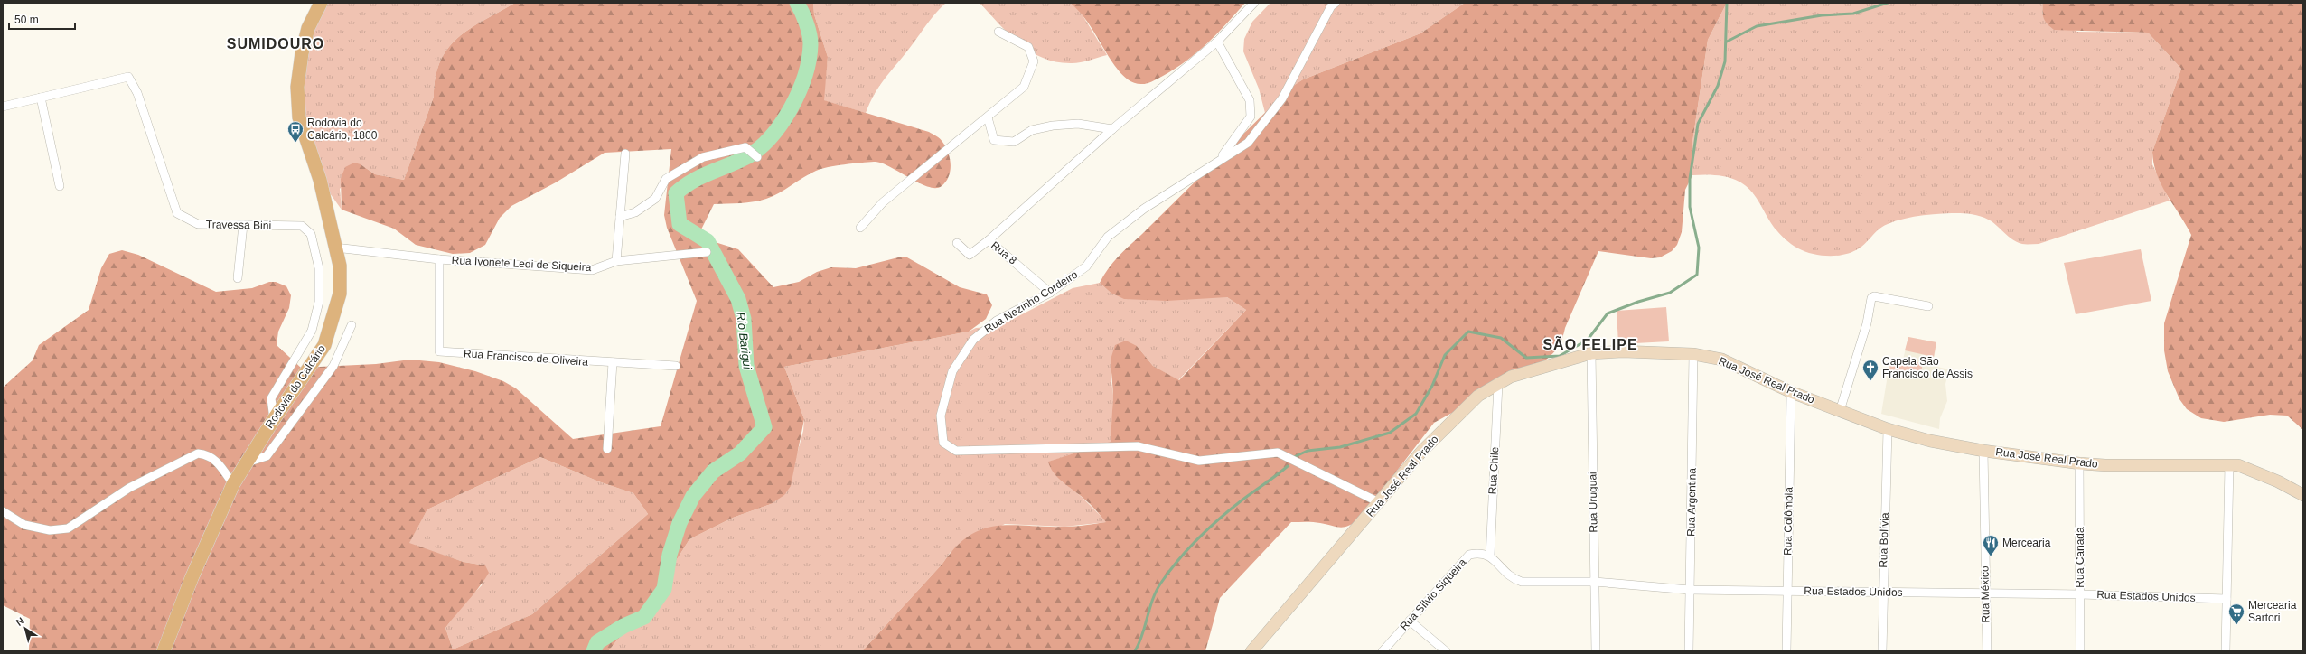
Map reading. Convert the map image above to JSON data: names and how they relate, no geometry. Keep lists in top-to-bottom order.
{
  "streets": {
    "main road": ["Rodovia do Calcário"],
    "street": [
      "Travessa Bini",
      "Rua 8",
      "Rua Ivonete Ledi de Siqueira",
      "Rua Nezinho Cordeiro",
      "Rua Francisco de Oliveira",
      "Rua José Real Prado",
      "Rua Chile",
      "Rua Uruguai",
      "Rua Argentina",
      "Rua Colômbia",
      "Rua Bolívia",
      "Rua Canadá",
      "Rua Estados Unidos",
      "Rua Sílvio Siqueira",
      "Rua México"
    ]
  },
  "crossings": [
    ["Travessa Bini", "Rodovia do Calcário"],
    ["Rua 8", "Rua Nezinho Cordeiro"],
    ["Rua Ivonete Ledi de Siqueira", "Rua Francisco de Oliveira"],
    ["Rua Ivonete Ledi de Siqueira", "Rodovia do Calcário"],
    ["Rua Nezinho Cordeiro", "Rua José Real Prado"],
    ["Rua José Real Prado", "Rua Chile"],
    ["Rua José Real Prado", "Rua Uruguai"],
    ["Rua José Real Prado", "Rua Argentina"],
    ["Rua José Real Prado", "Rua Colômbia"],
    ["Rua José Real Prado", "Rua Bolívia"],
    ["Rua José Real Prado", "Rua Canadá"],
    ["Rua José Real Prado", "Rua México"],
    ["Rua Chile", "Rua Estados Unidos"],
    ["Rua Chile", "Rua Sílvio Siqueira"],
    ["Rua Uruguai", "Rua Estados Unidos"],
    ["Rua Argentina", "Rua Estados Unidos"],
    ["Rua Colômbia", "Rua Estados Unidos"],
    ["Rua Bolívia", "Rua Estados Unidos"],
    ["Rua Canadá", "Rua Estados Unidos"],
    ["Rua Estados Unidos", "Rua Sílvio Siqueira"],
    ["Rua Estados Unidos", "Rua México"]
  ],
  "districts": ["SUMIDOURO", "SÃO FELIPE"],
  "water": ["Rio Barigui"],
  "places": {
    "bus stop": ["Rodovia do Calcário, 1800"],
    "church": ["Capela São Francisco de Assis"],
    "restaurant": ["Mercearia"],
    "supermarket": ["Mercearia Sartori"]
  },
  "scale_bar": "50 m",
  "north": "top left"
}
